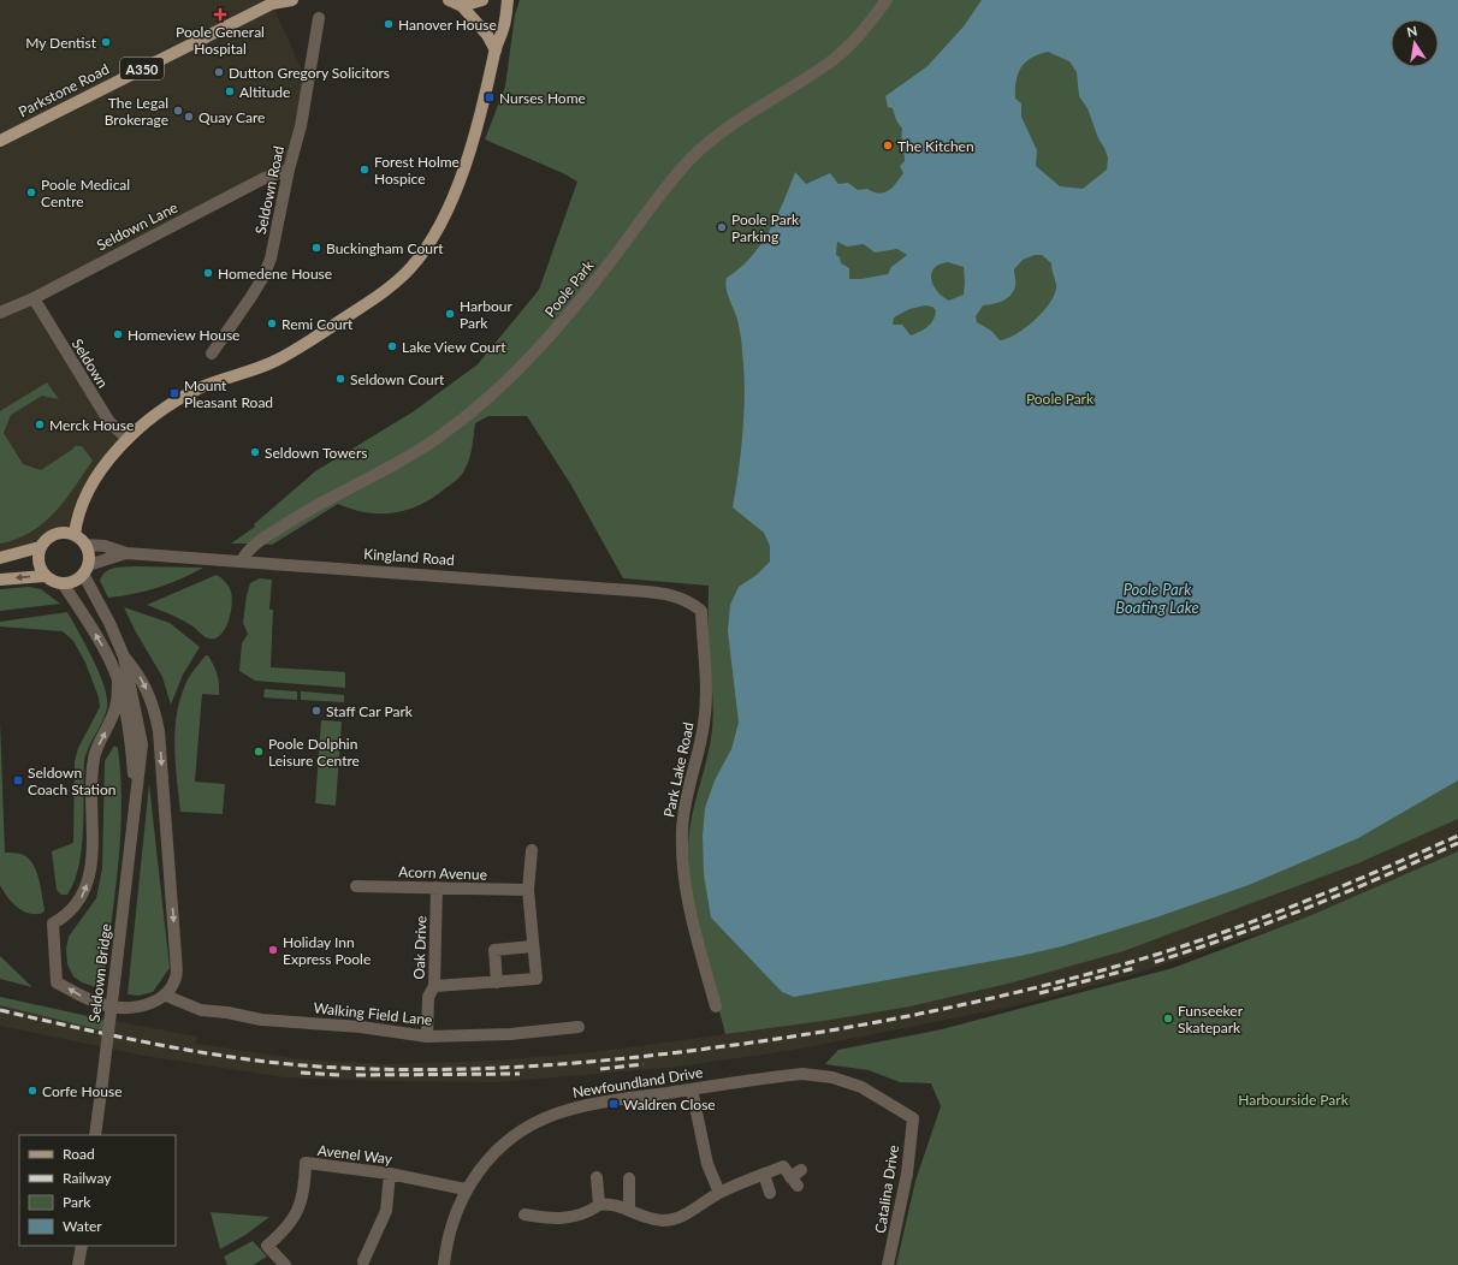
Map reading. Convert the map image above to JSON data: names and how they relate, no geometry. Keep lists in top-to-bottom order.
{
  "streets": {
    "main road": ["A350", "Parkstone Road"],
    "street": [
      "Seldown Road",
      "Seldown Lane",
      "Poole Park",
      "Seldown",
      "Kingland Road",
      "Park Lake Road",
      "Acorn Avenue",
      "Oak Drive",
      "Seldown Bridge",
      "Walking Field Lane",
      "Newfoundland Drive",
      "Avenel Way",
      "Catalina Drive"
    ]
  },
  "crossings": [
    ["A350", "Parkstone Road"],
    ["Seldown Road", "Seldown Lane"],
    ["Seldown Lane", "Seldown"],
    ["Poole Park", "Kingland Road"],
    ["Kingland Road", "Park Lake Road"],
    ["Kingland Road", "Seldown Bridge"],
    ["Acorn Avenue", "Oak Drive"],
    ["Oak Drive", "Walking Field Lane"],
    ["Newfoundland Drive", "Avenel Way"],
    ["Newfoundland Drive", "Catalina Drive"]
  ],
  "water": ["Poole Park Boating Lake"],
  "parks": ["Poole Park", "Harbourside Park"],
  "places": {
    "health": ["Poole General Hospital"],
    "other": [
      "Hanover House",
      "My Dentist",
      "Dutton Gregory Solicitors",
      "Altitude",
      "The Legal Brokerage",
      "Quay Care",
      "The Kitchen",
      "Forest Holme Hospice",
      "Poole Medical Centre",
      "Poole Park Parking",
      "Buckingham Court",
      "Homedene House",
      "Harbour Park",
      "Remi Court",
      "Homeview House",
      "Lake View Court",
      "Seldown Court",
      "Merck House",
      "Seldown Towers",
      "Staff Car Park",
      "Poole Dolphin Leisure Centre",
      "Holiday Inn Express Poole",
      "Funseeker Skatepark",
      "Corfe House"
    ],
    "transit": [
      "Nurses Home",
      "Mount Pleasant Road",
      "Seldown Coach Station",
      "Waldren Close"
    ]
  },
  "legend": [
    "Road",
    "Railway",
    "Park",
    "Water"
  ],
  "north": "top"
}
